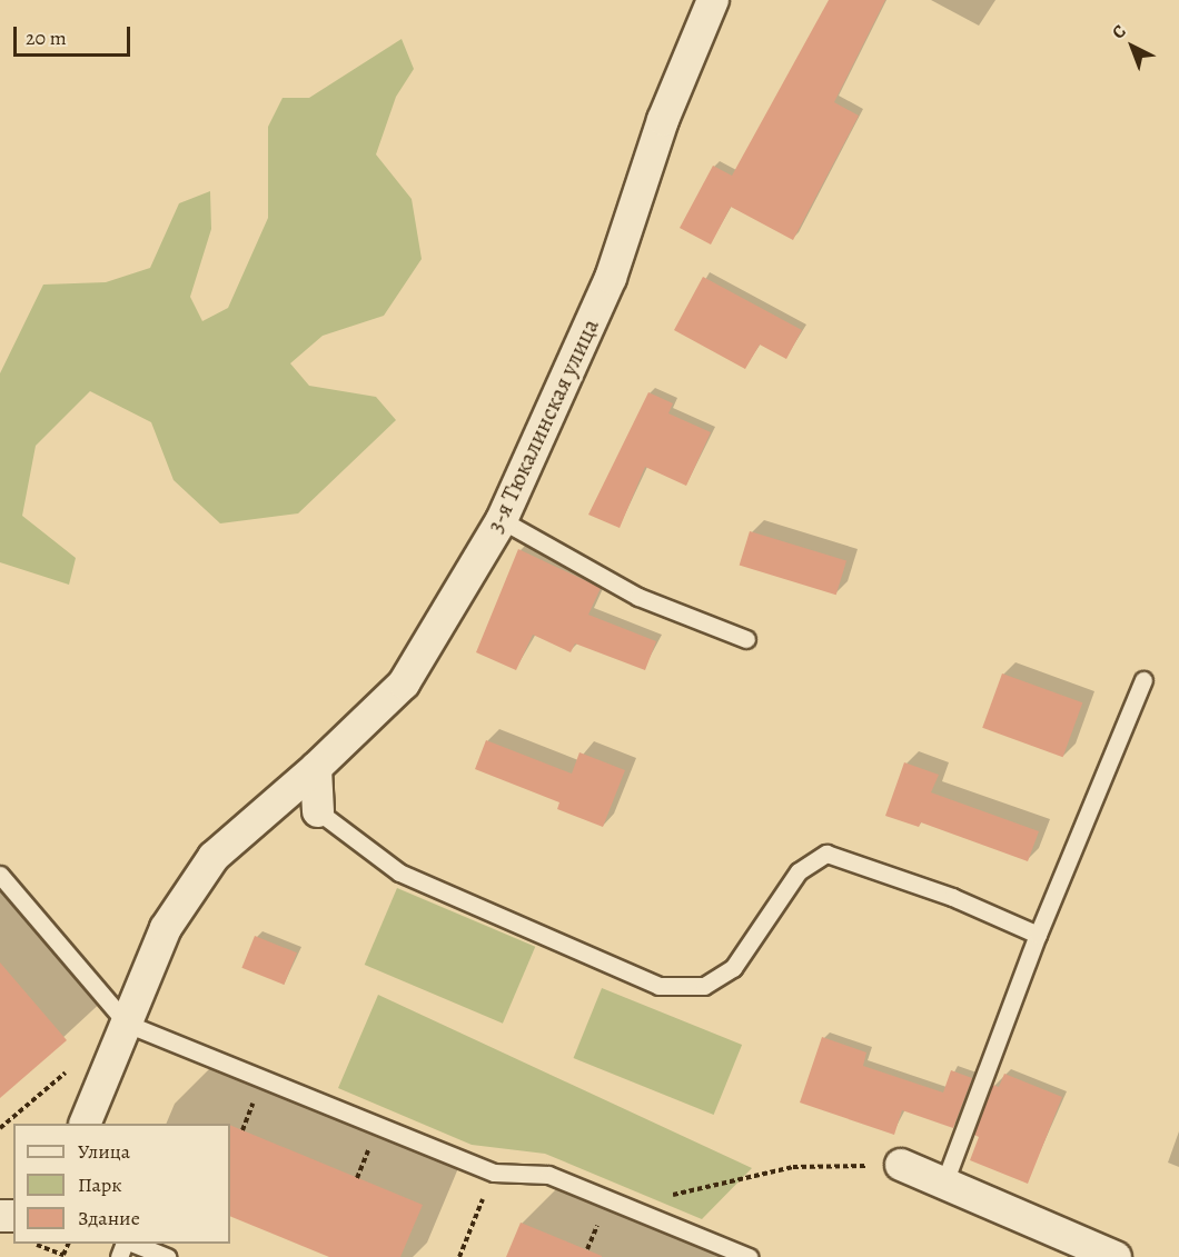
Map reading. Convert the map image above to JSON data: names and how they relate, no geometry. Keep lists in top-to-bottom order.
{
  "streets": {
    "street": ["3-я Тюкалинская улица"]
  },
  "legend": ["Улица", "Парк", "Здание"],
  "scale_bar": "20 m",
  "north": "top left"
}
